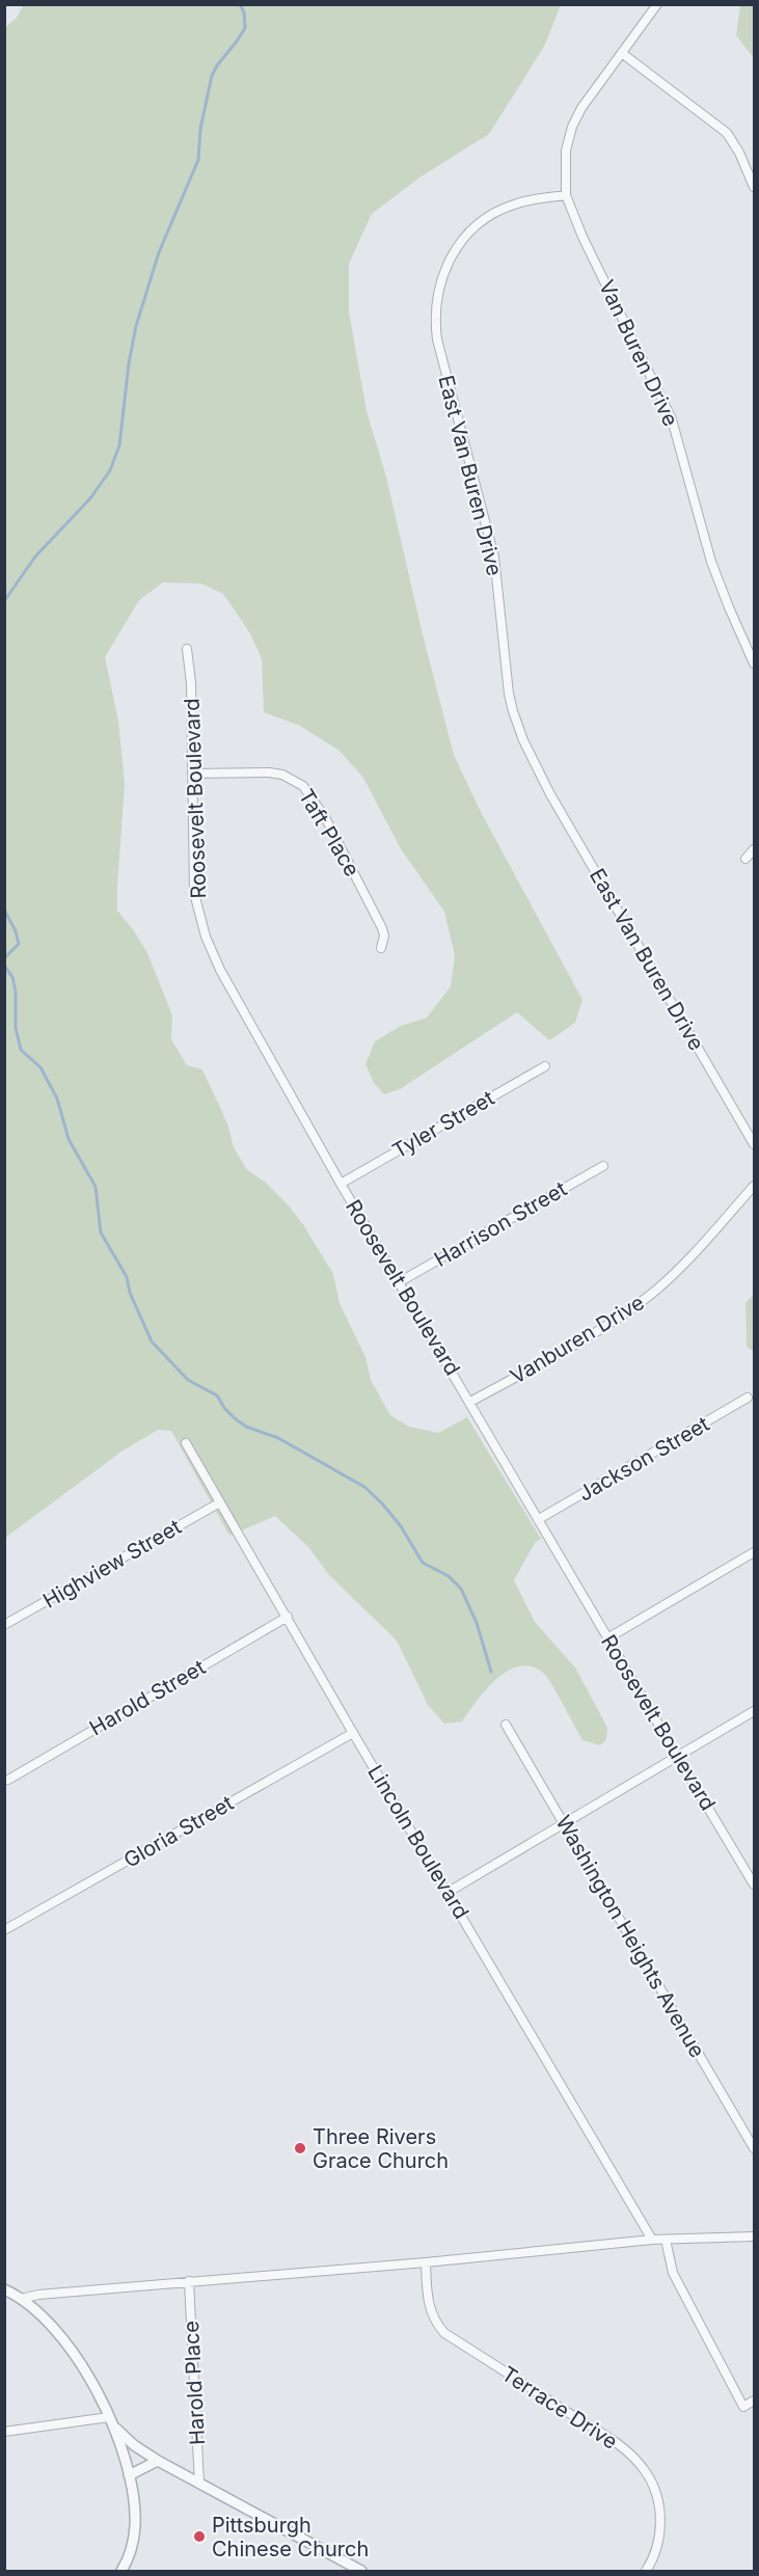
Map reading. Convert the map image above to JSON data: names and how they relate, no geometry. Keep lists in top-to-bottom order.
{
  "streets": {
    "street": [
      "Van Buren Drive",
      "East Van Buren Drive",
      "Roosevelt Boulevard",
      "Taft Place",
      "Tyler Street",
      "Harrison Street",
      "Vanburen Drive",
      "Jackson Street",
      "Highview Street",
      "Harold Street",
      "Gloria Street",
      "Lincoln Boulevard",
      "Washington Heights Avenue",
      "Harold Place",
      "Terrace Drive"
    ]
  },
  "crossings": [
    ["Van Buren Drive", "East Van Buren Drive"],
    ["Roosevelt Boulevard", "Taft Place"],
    ["Roosevelt Boulevard", "Tyler Street"],
    ["Roosevelt Boulevard", "Harrison Street"],
    ["Roosevelt Boulevard", "Vanburen Drive"],
    ["Roosevelt Boulevard", "Jackson Street"],
    ["Highview Street", "Lincoln Boulevard"],
    ["Harold Street", "Lincoln Boulevard"],
    ["Gloria Street", "Lincoln Boulevard"]
  ],
  "places": ["Three Rivers Grace Church", "Pittsburgh Chinese Church"]
}
